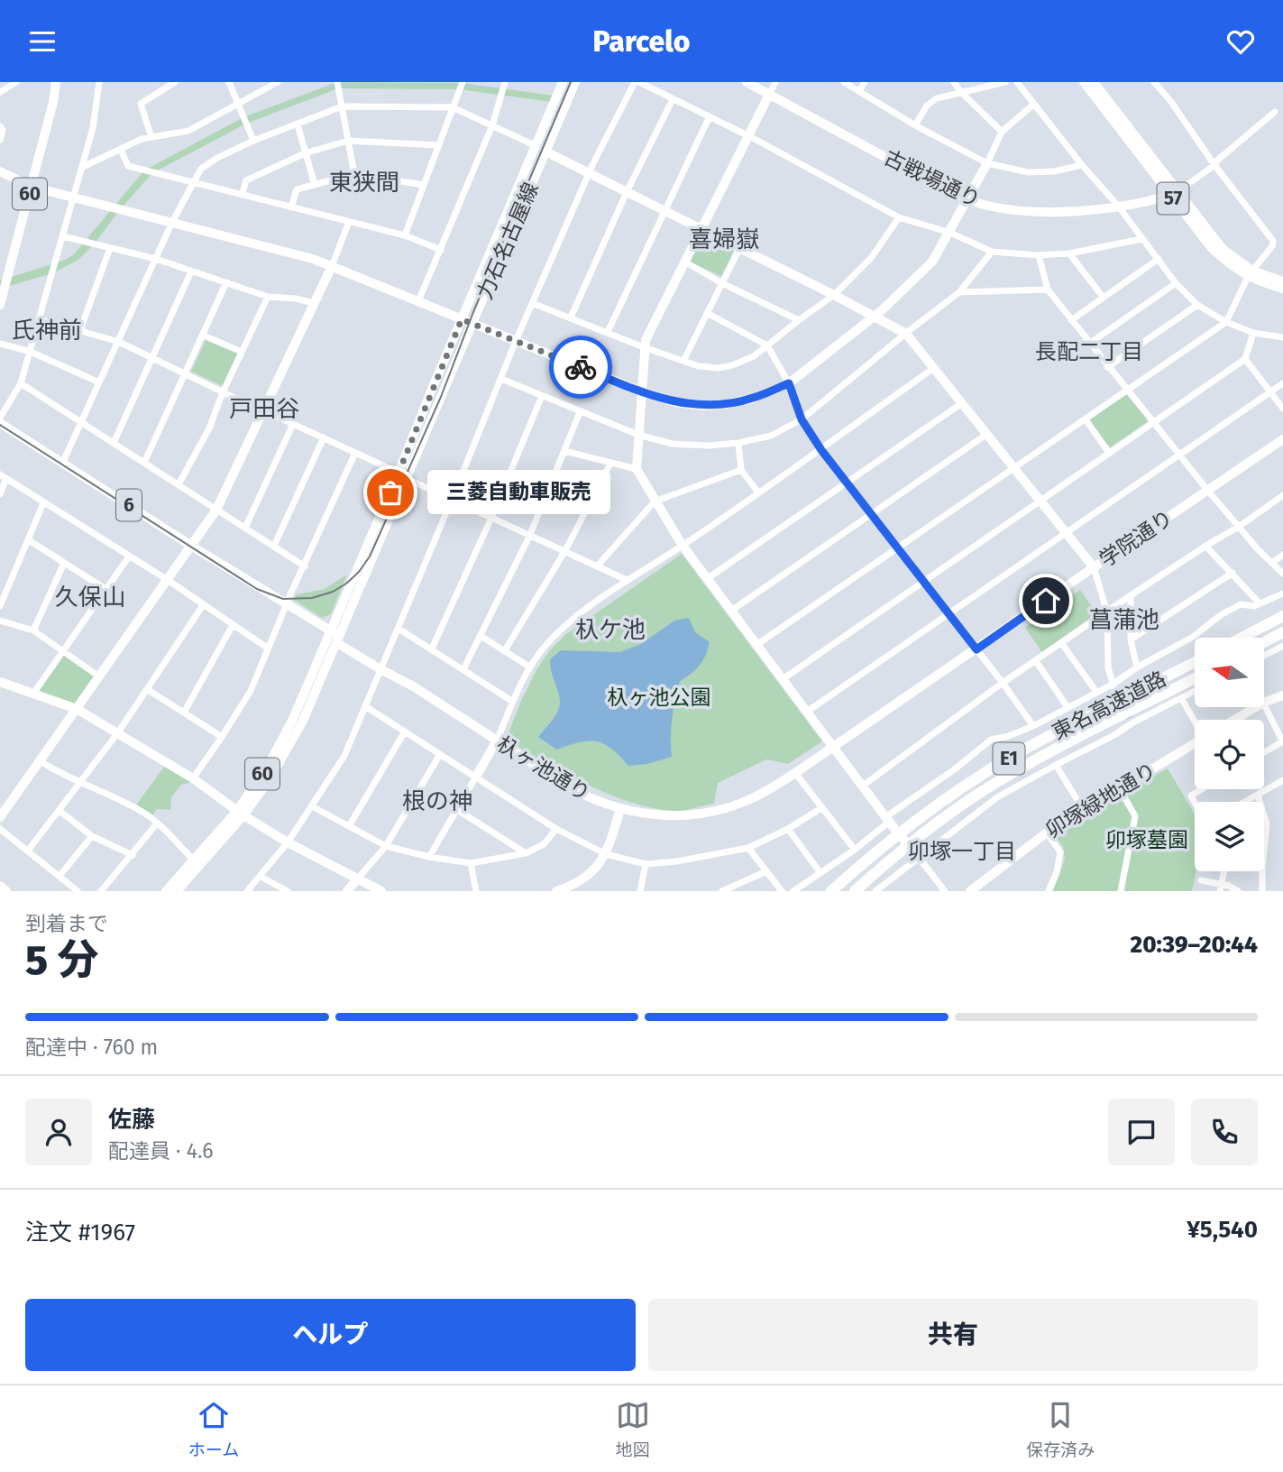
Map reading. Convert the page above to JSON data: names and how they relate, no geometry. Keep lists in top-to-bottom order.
{
  "streets": {
    "highway": ["東名高速道路", "E1"],
    "main road": [
      "60",
      "57",
      "力石名古屋線",
      "6"
    ],
    "street": [
      "古戦場通り",
      "学院通り",
      "杁ヶ池通り",
      "卯塚緑地通り"
    ]
  },
  "crossings": [
    ["古戦場通り", "57"],
    ["60", "力石名古屋線"],
    ["60", "6"],
    ["60", "杁ヶ池通り"],
    ["力石名古屋線", "6"],
    ["力石名古屋線", "杁ヶ池通り"],
    ["6", "杁ヶ池通り"],
    ["学院通り", "杁ヶ池通り"]
  ],
  "districts": [
    "東狭間",
    "喜婦嶽",
    "氏神前",
    "長配二丁目",
    "戸田谷",
    "久保山",
    "菖蒲池",
    "杁ケ池",
    "根の神",
    "卯塚一丁目"
  ],
  "parks": ["杁ヶ池公園", "卯塚墓園"],
  "places": ["三菱自動車販売"],
  "north": "left",
  "page": {
    "header": "Parcelo",
    "bubble": "三菱自動車販売",
    "heading": ["5 分", "到着まで", "20:39–20:44"],
    "panel": [
      "佐藤",
      "配達員 · 4.6",
      "注文 #1967",
      "¥5,540"
    ],
    "bar": "配達中 · 760 m",
    "buttons": ["ヘルプ", "共有"],
    "tabs": ["ホーム", "地図", "保存済み"]
  }
}
